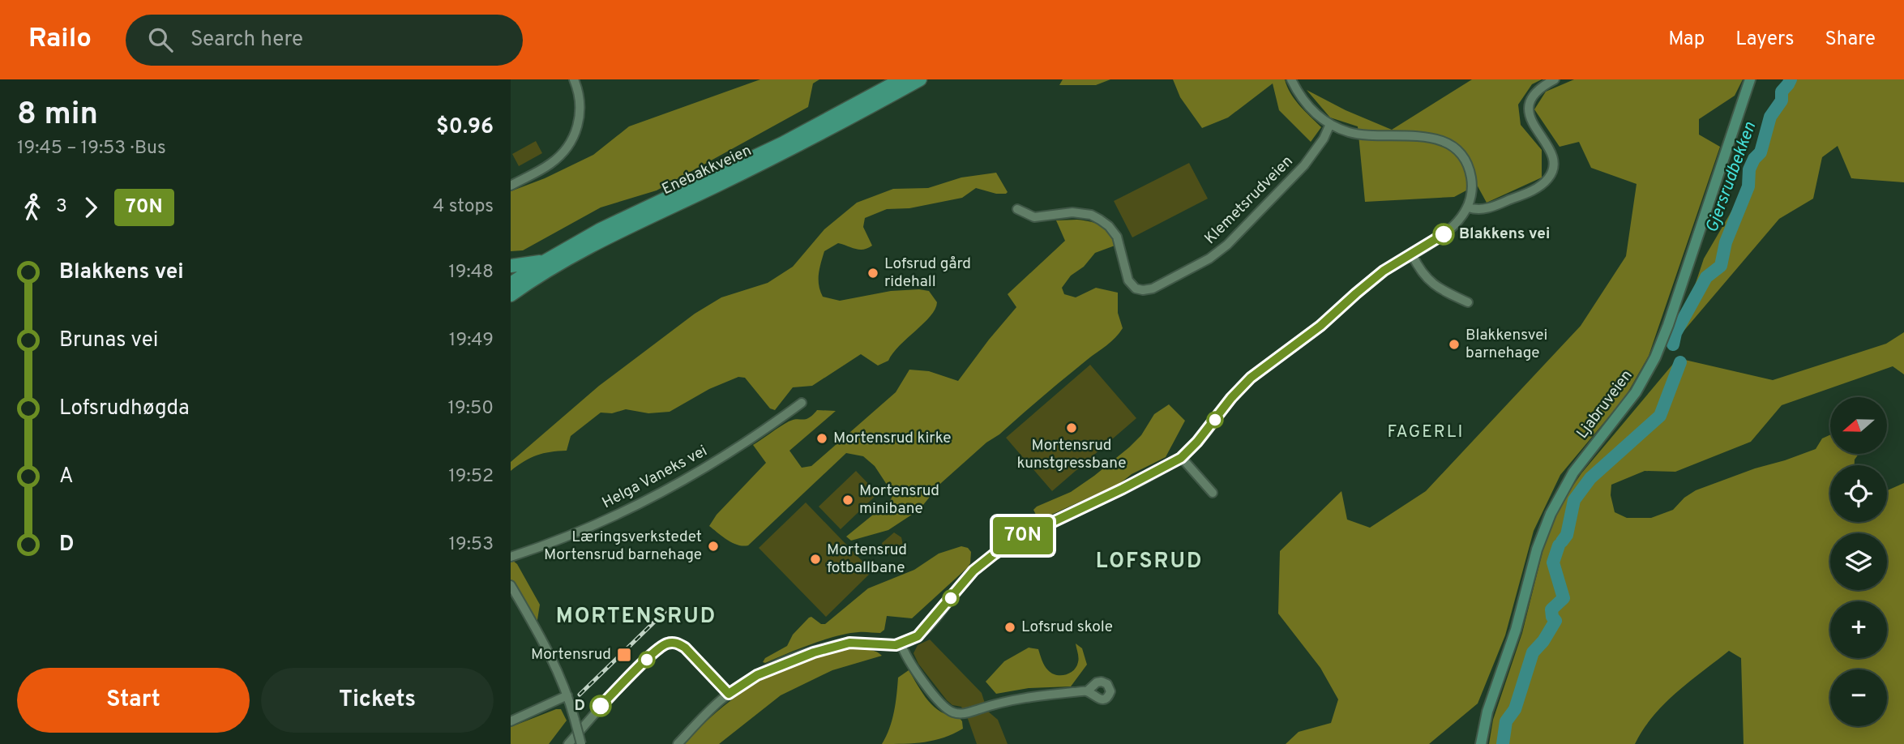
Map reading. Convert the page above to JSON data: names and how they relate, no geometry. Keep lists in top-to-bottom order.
{
  "streets": {
    "highway": ["Enebakkveien"],
    "main road": ["Ljabruveien"],
    "street": ["Klemetsrudveien", "Helga Vaneks vei"]
  },
  "districts": ["FAGERLI", "LOFSRUD", "MORTENSRUD"],
  "water": ["Gjersrudbekken"],
  "places": {
    "other": [
      "Blakkens vei",
      "Lofsrud gård ridehall",
      "Blakkensvei barnehage",
      "Mortensrud kunstgressbane",
      "Mortensrud kirke",
      "Mortensrud minibane",
      "Læringsverkstedet Mortensrud barnehage",
      "Mortensrud fotballbane",
      "Lofsrud skole",
      "D"
    ],
    "transit": ["Mortensrud"]
  },
  "lines": ["bus line 70N"],
  "north": "left",
  "page": {
    "header": "Railo",
    "search": "Search here",
    "nav": ["Map", "Layers", "Share"],
    "heading": ["8 min", "19:45 – 19:53 · Bus", "$0.96"],
    "on_map": "70N",
    "legs": ["3", "70N", "4 stops"],
    "list": [
      {
        "name": "Blakkens vei",
        "value": "19:48"
      },
      {
        "name": "Brunas vei",
        "value": "19:49"
      },
      {
        "name": "Lofsrudhøgda",
        "value": "19:50"
      },
      {
        "name": "A",
        "value": "19:52"
      },
      {
        "name": "D",
        "value": "19:53"
      }
    ],
    "map_buttons": ["+", "−"],
    "buttons": ["Start", "Tickets"]
  }
}
